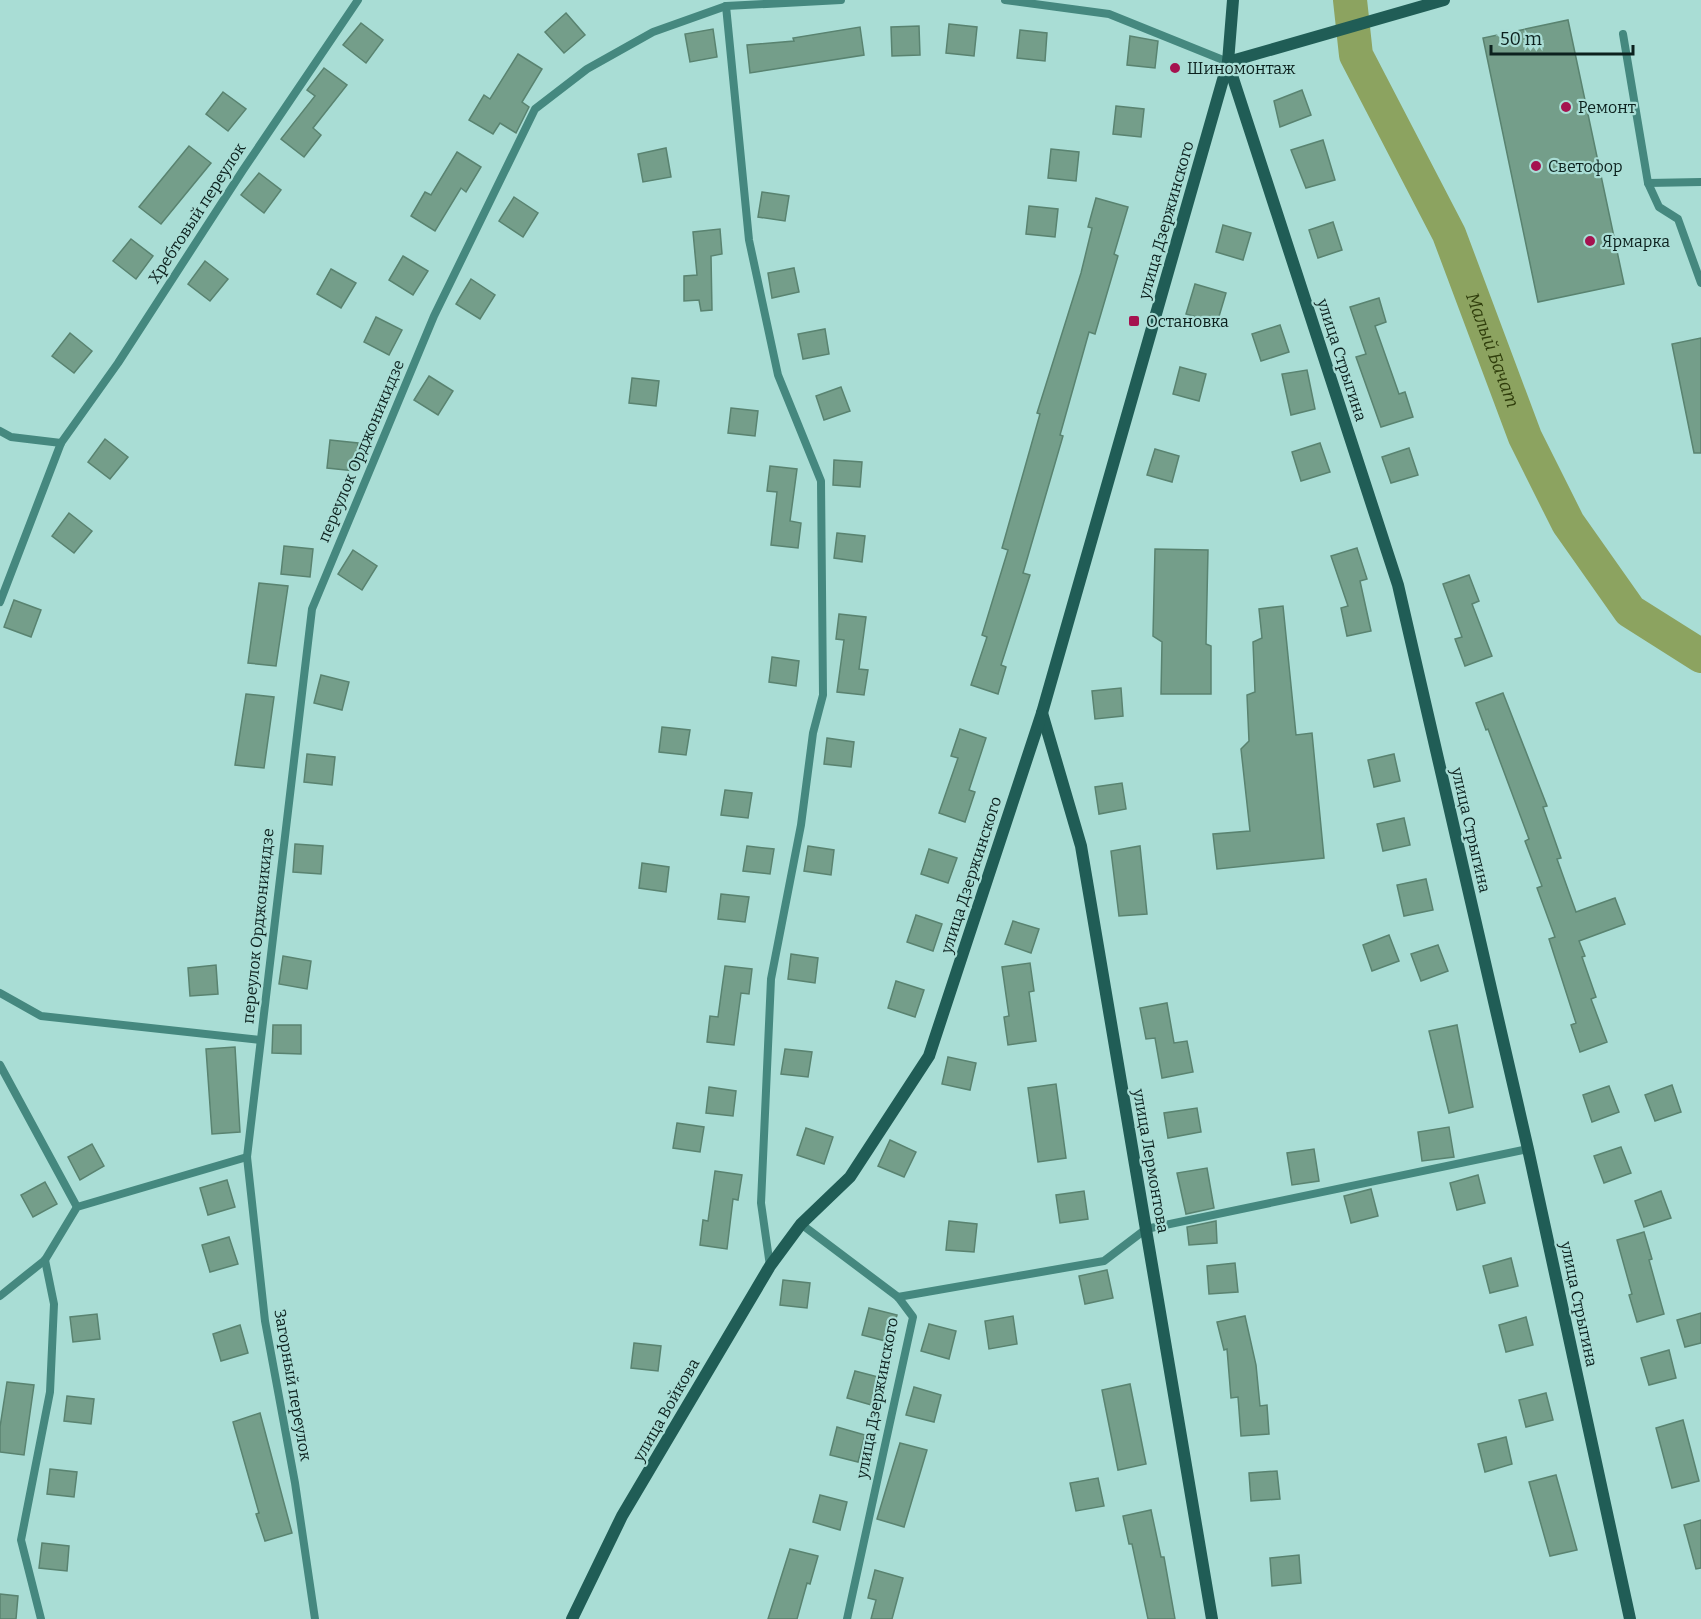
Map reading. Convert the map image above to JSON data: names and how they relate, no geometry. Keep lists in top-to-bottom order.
{
  "streets": {
    "street": [
      "улица Дзержинского",
      "улица Стрыгина",
      "улица Лермонтова",
      "улица Войкова"
    ],
    "lane": ["Хребтовый переулок", "переулок Орджоникидзе", "Загорный переулок"]
  },
  "crossings": [
    ["улица Дзержинского", "улица Стрыгина"],
    ["улица Дзержинского", "улица Лермонтова"],
    ["улица Дзержинского", "улица Войкова"],
    ["переулок Орджоникидзе", "Загорный переулок"]
  ],
  "water": ["Малый Бачат"],
  "places": {
    "other": [
      "Шиномонтаж",
      "Ремонт",
      "Светофор",
      "Ярмарка"
    ],
    "transit": ["Остановка"]
  },
  "scale_bar": "50 m"
}
